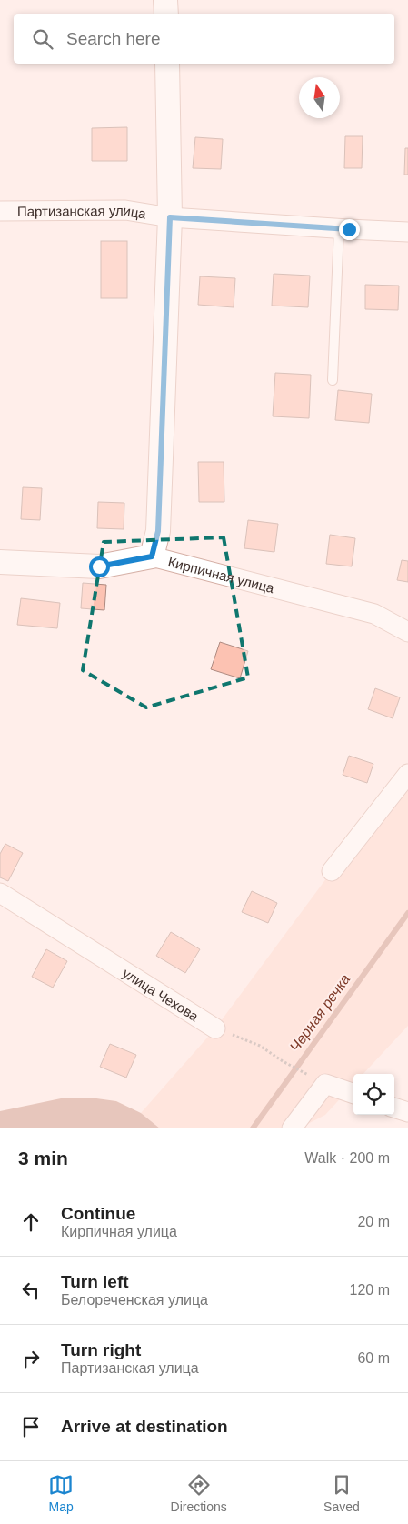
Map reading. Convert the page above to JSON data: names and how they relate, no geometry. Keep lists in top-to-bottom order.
{
  "streets": {
    "street": ["Партизанская улица", "Кирпичная улица", "улица Чехова"]
  },
  "water": ["Черная речка"],
  "north": "top",
  "page": {
    "search": "Search here",
    "heading": ["3 min", "Walk · 200 m"],
    "list": [
      ["Continue", "Кирпичная улица", "20 m"],
      ["Turn left", "Белореченская улица", "120 m"],
      ["Turn right", "Партизанская улица", "60 m"],
      "Arrive at destination"
    ],
    "nav": ["Map", "Directions", "Saved"]
  }
}
